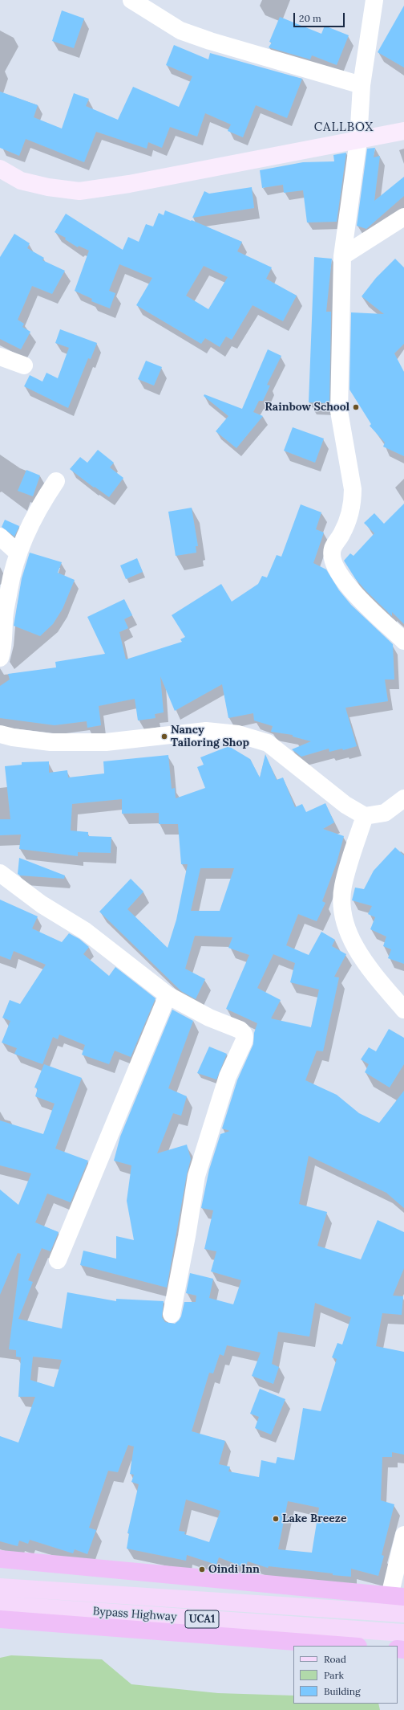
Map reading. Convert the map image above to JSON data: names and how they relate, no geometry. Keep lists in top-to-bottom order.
{
  "streets": {
    "main road": ["Bypass Highway", "UCA1"]
  },
  "districts": ["CALLBOX"],
  "places": [
    "Rainbow School",
    "Nancy Tailoring Shop",
    "Lake Breeze",
    "Oindi Inn"
  ],
  "legend": ["Road", "Park", "Building"],
  "scale_bar": "20 m"
}
